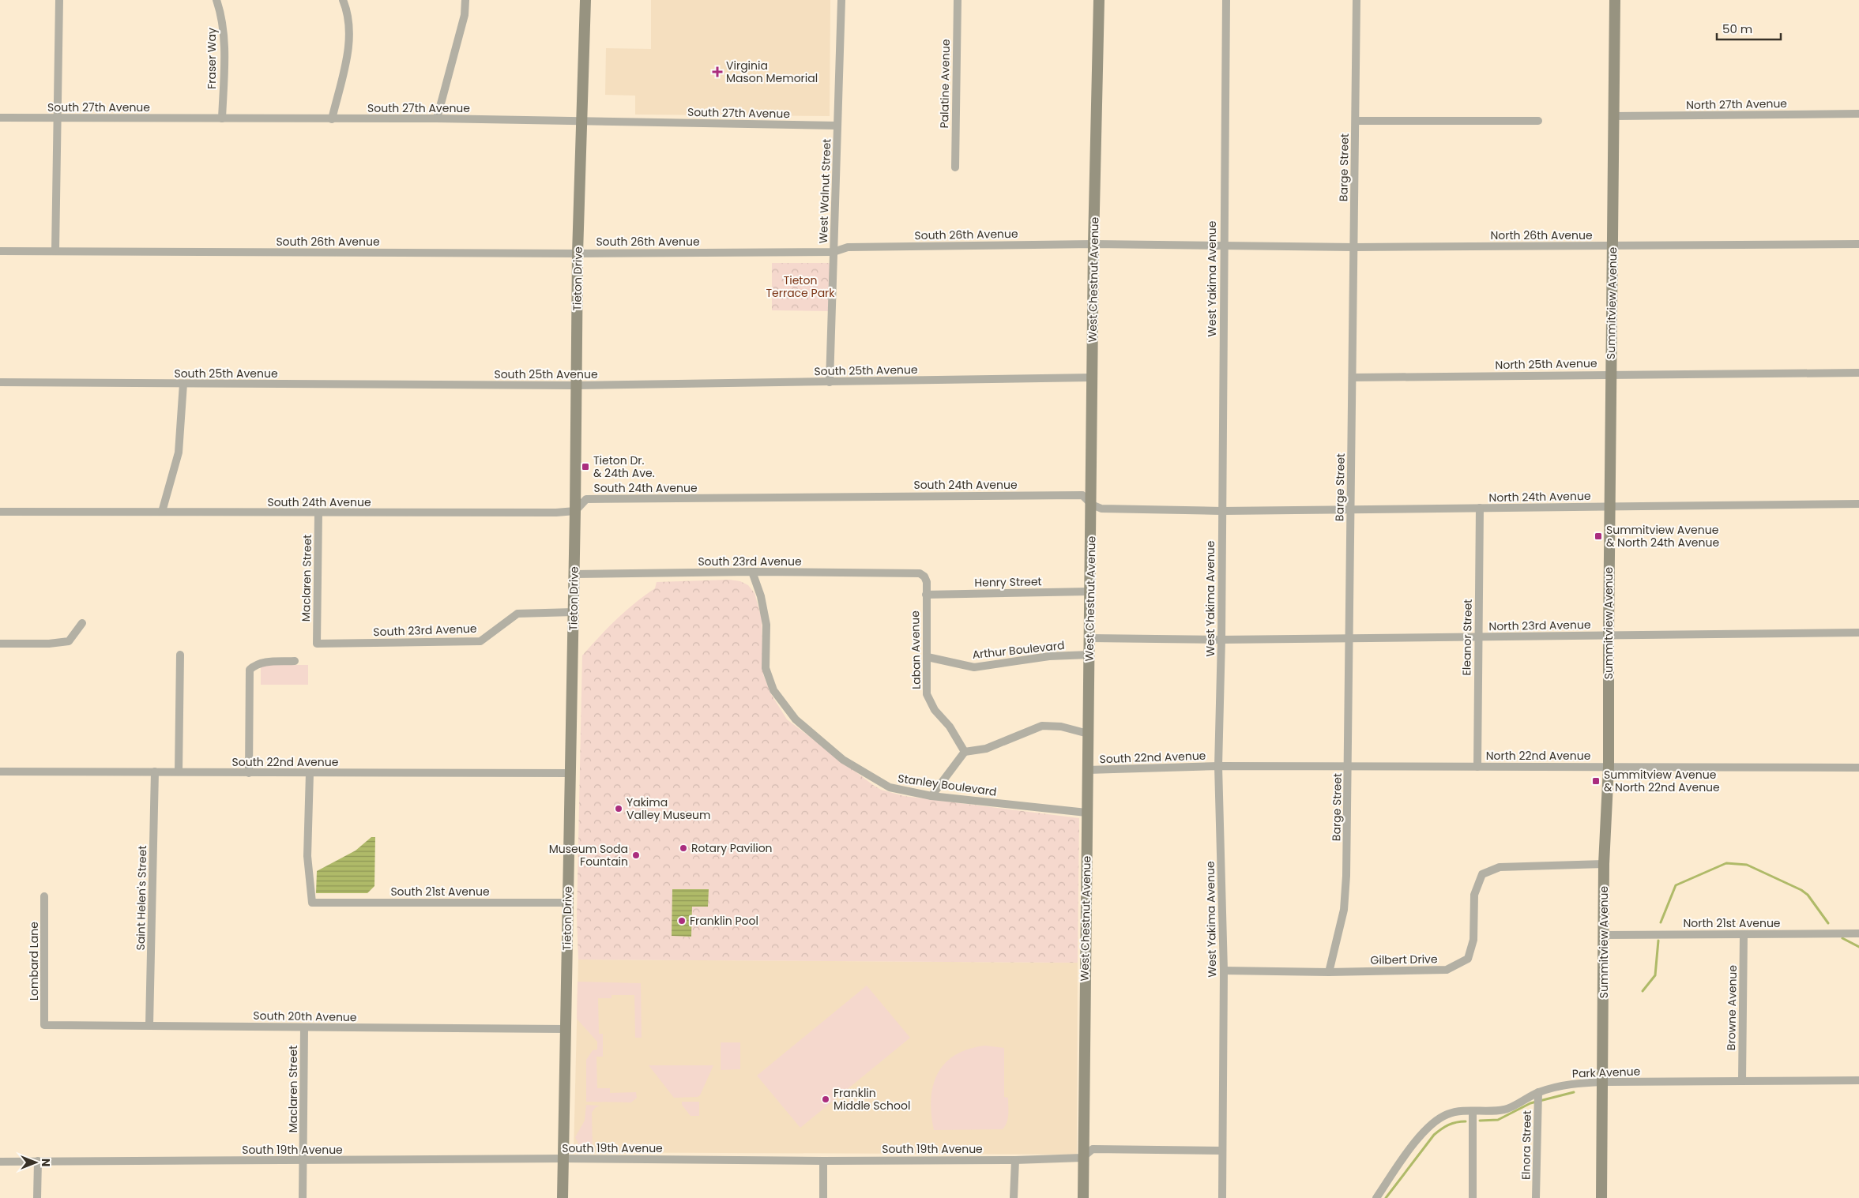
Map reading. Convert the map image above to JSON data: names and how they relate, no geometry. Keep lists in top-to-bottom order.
{
  "streets": {
    "main road": ["Tieton Drive", "West Chestnut Avenue", "Summitview Avenue"],
    "street": [
      "Fraser Way",
      "Palatine Avenue",
      "North 27th Avenue",
      "South 27th Avenue",
      "Barge Street",
      "West Walnut Street",
      "South 26th Avenue",
      "North 26th Avenue",
      "West Yakima Avenue",
      "North 25th Avenue",
      "South 25th Avenue",
      "South 24th Avenue",
      "North 24th Avenue",
      "South 23rd Avenue",
      "Maclaren Street",
      "Henry Street",
      "North 23rd Avenue",
      "Eleanor Street",
      "Laban Avenue",
      "Arthur Boulevard",
      "North 22nd Avenue",
      "South 22nd Avenue",
      "Stanley Boulevard",
      "South 21st Avenue",
      "Saint Helen's Street",
      "North 21st Avenue",
      "Gilbert Drive",
      "Lombard Lane",
      "Browne Avenue",
      "South 20th Avenue",
      "Park Avenue",
      "Elnora Street",
      "South 19th Avenue"
    ]
  },
  "crossings": [
    ["Fraser Way", "South 27th Avenue"],
    ["North 27th Avenue", "Summitview Avenue"],
    ["South 27th Avenue", "West Walnut Street"],
    ["South 27th Avenue", "Tieton Drive"],
    ["Barge Street", "North 26th Avenue"],
    ["Barge Street", "North 25th Avenue"],
    ["Barge Street", "North 24th Avenue"],
    ["Barge Street", "North 23rd Avenue"],
    ["Barge Street", "North 22nd Avenue"],
    ["Barge Street", "Gilbert Drive"],
    ["West Walnut Street", "South 26th Avenue"],
    ["West Walnut Street", "South 25th Avenue"],
    ["South 26th Avenue", "North 26th Avenue"],
    ["South 26th Avenue", "Tieton Drive"],
    ["South 26th Avenue", "West Yakima Avenue"],
    ["South 26th Avenue", "West Chestnut Avenue"],
    ["North 26th Avenue", "West Yakima Avenue"],
    ["North 26th Avenue", "Summitview Avenue"],
    ["Tieton Drive", "South 25th Avenue"],
    ["Tieton Drive", "South 24th Avenue"],
    ["Tieton Drive", "South 23rd Avenue"],
    ["Tieton Drive", "South 22nd Avenue"],
    ["Tieton Drive", "South 21st Avenue"],
    ["Tieton Drive", "South 20th Avenue"],
    ["Tieton Drive", "South 19th Avenue"],
    ["West Yakima Avenue", "South 24th Avenue"],
    ["West Yakima Avenue", "North 24th Avenue"],
    ["West Yakima Avenue", "North 23rd Avenue"],
    ["West Yakima Avenue", "North 22nd Avenue"],
    ["West Yakima Avenue", "South 22nd Avenue"],
    ["West Yakima Avenue", "Gilbert Drive"],
    ["West Yakima Avenue", "South 19th Avenue"],
    ["West Chestnut Avenue", "South 25th Avenue"],
    ["West Chestnut Avenue", "South 24th Avenue"],
    ["West Chestnut Avenue", "Henry Street"],
    ["West Chestnut Avenue", "Arthur Boulevard"],
    ["West Chestnut Avenue", "South 22nd Avenue"],
    ["West Chestnut Avenue", "Stanley Boulevard"],
    ["West Chestnut Avenue", "South 19th Avenue"],
    ["Summitview Avenue", "North 25th Avenue"],
    ["Summitview Avenue", "North 24th Avenue"],
    ["Summitview Avenue", "North 23rd Avenue"],
    ["Summitview Avenue", "North 22nd Avenue"],
    ["Summitview Avenue", "North 21st Avenue"],
    ["Summitview Avenue", "Gilbert Drive"],
    ["Summitview Avenue", "Park Avenue"],
    ["South 24th Avenue", "North 24th Avenue"],
    ["South 24th Avenue", "Maclaren Street"],
    ["North 24th Avenue", "Eleanor Street"],
    ["South 23rd Avenue", "Maclaren Street"],
    ["South 23rd Avenue", "Laban Avenue"],
    ["South 23rd Avenue", "Stanley Boulevard"],
    ["Maclaren Street", "South 20th Avenue"],
    ["Maclaren Street", "South 19th Avenue"],
    ["Henry Street", "Laban Avenue"],
    ["North 23rd Avenue", "Eleanor Street"],
    ["Eleanor Street", "North 22nd Avenue"],
    ["Laban Avenue", "Arthur Boulevard"],
    ["North 22nd Avenue", "South 22nd Avenue"],
    ["South 22nd Avenue", "South 21st Avenue"],
    ["South 22nd Avenue", "Saint Helen's Street"],
    ["Saint Helen's Street", "South 20th Avenue"],
    ["North 21st Avenue", "Browne Avenue"],
    ["Lombard Lane", "South 20th Avenue"],
    ["Browne Avenue", "Park Avenue"],
    ["Park Avenue", "Elnora Street"]
  ],
  "parks": ["Tieton Terrace Park"],
  "places": {
    "health": ["Virginia Mason Memorial"],
    "transit": ["Tieton Dr. & 24th Ave.", "Summitview Avenue & North 24th Avenue", "Summitview Avenue & North 22nd Avenue"],
    "other": [
      "Yakima Valley Museum",
      "Rotary Pavilion",
      "Museum Soda Fountain",
      "Franklin Pool",
      "Franklin Middle School"
    ]
  },
  "scale_bar": "50 m",
  "north": "right"
}
